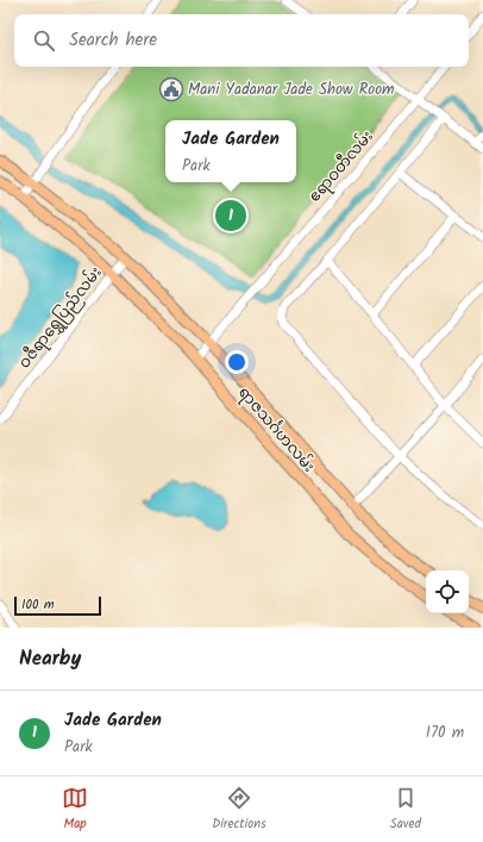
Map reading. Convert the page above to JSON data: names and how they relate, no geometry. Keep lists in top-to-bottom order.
{
  "streets": {
    "main road": ["ရာဇသင်္ဂဟလမ်း"],
    "street": ["ဧရာဝတီလမ်း", "ဝဇီရာရွှေပြည်လမ်း"]
  },
  "crossings": [
    ["ဧရာဝတီလမ်း", "ရာဇသင်္ဂဟလမ်း"],
    ["ဝဇီရာရွှေပြည်လမ်း", "ရာဇသင်္ဂဟလမ်း"]
  ],
  "places": {
    "public building": ["Mani Yadanar Jade Show Room"]
  },
  "scale_bar": "100 m",
  "page": {
    "search": "Search here",
    "popup": ["Jade Garden", "Park"],
    "pins": "1",
    "scale": "100 m",
    "heading": "Nearby",
    "list": [
      {
        "mark": "1",
        "name": "Jade Garden",
        "note": "Park",
        "value": "170 m"
      }
    ],
    "nav": ["Map", "Directions", "Saved"]
  }
}
